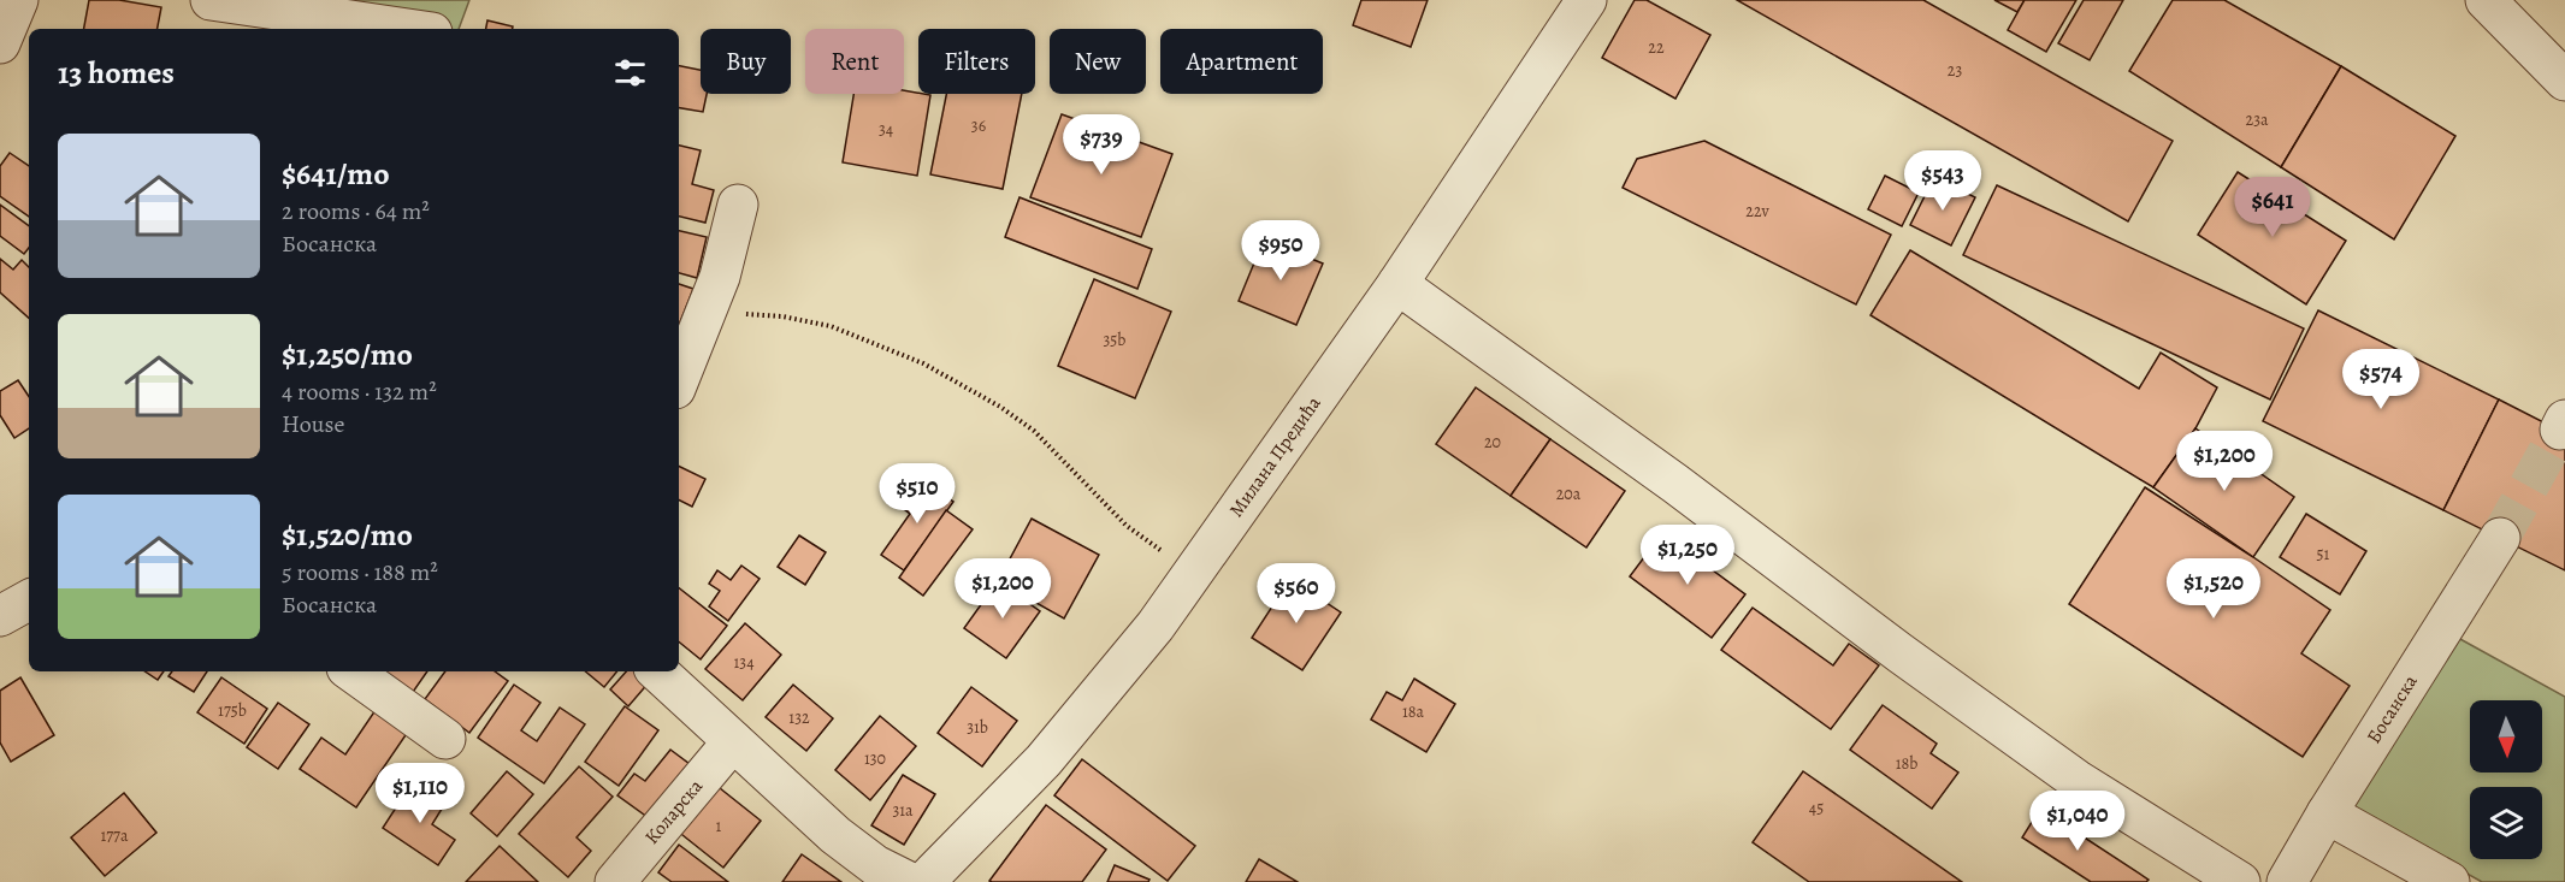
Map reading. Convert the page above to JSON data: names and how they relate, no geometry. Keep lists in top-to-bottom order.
{
  "streets": {
    "street": ["Милана Предића", "Босанска", "Коларска"]
  },
  "house_numbers": [
    "22",
    "23",
    "23a",
    "36",
    "34",
    "22v",
    "35b",
    "20",
    "20a",
    "51",
    "134",
    "175b",
    "18a",
    "132",
    "31b",
    "130",
    "18b",
    "45",
    "31a",
    "1",
    "177a"
  ],
  "north": "bottom",
  "page": {
    "chip": [
      "Buy",
      "Rent",
      "Filters",
      "New",
      "Apartment"
    ],
    "heading": "13 homes",
    "price": [
      "$739",
      "$543",
      "$641",
      "$950",
      "$574",
      "$1,200",
      "$510",
      "$1,250",
      "$1,200",
      "$1,520",
      "$560",
      "$1,110",
      "$1,040"
    ],
    "list": [
      {
        "name": "$641/mo",
        "note": "2 rooms · 64 m² · Босанска"
      },
      {
        "name": "$1,250/mo",
        "note": "4 rooms · 132 m² · House"
      },
      {
        "name": "$1,520/mo",
        "note": "5 rooms · 188 m² · Босанска"
      }
    ]
  }
}
